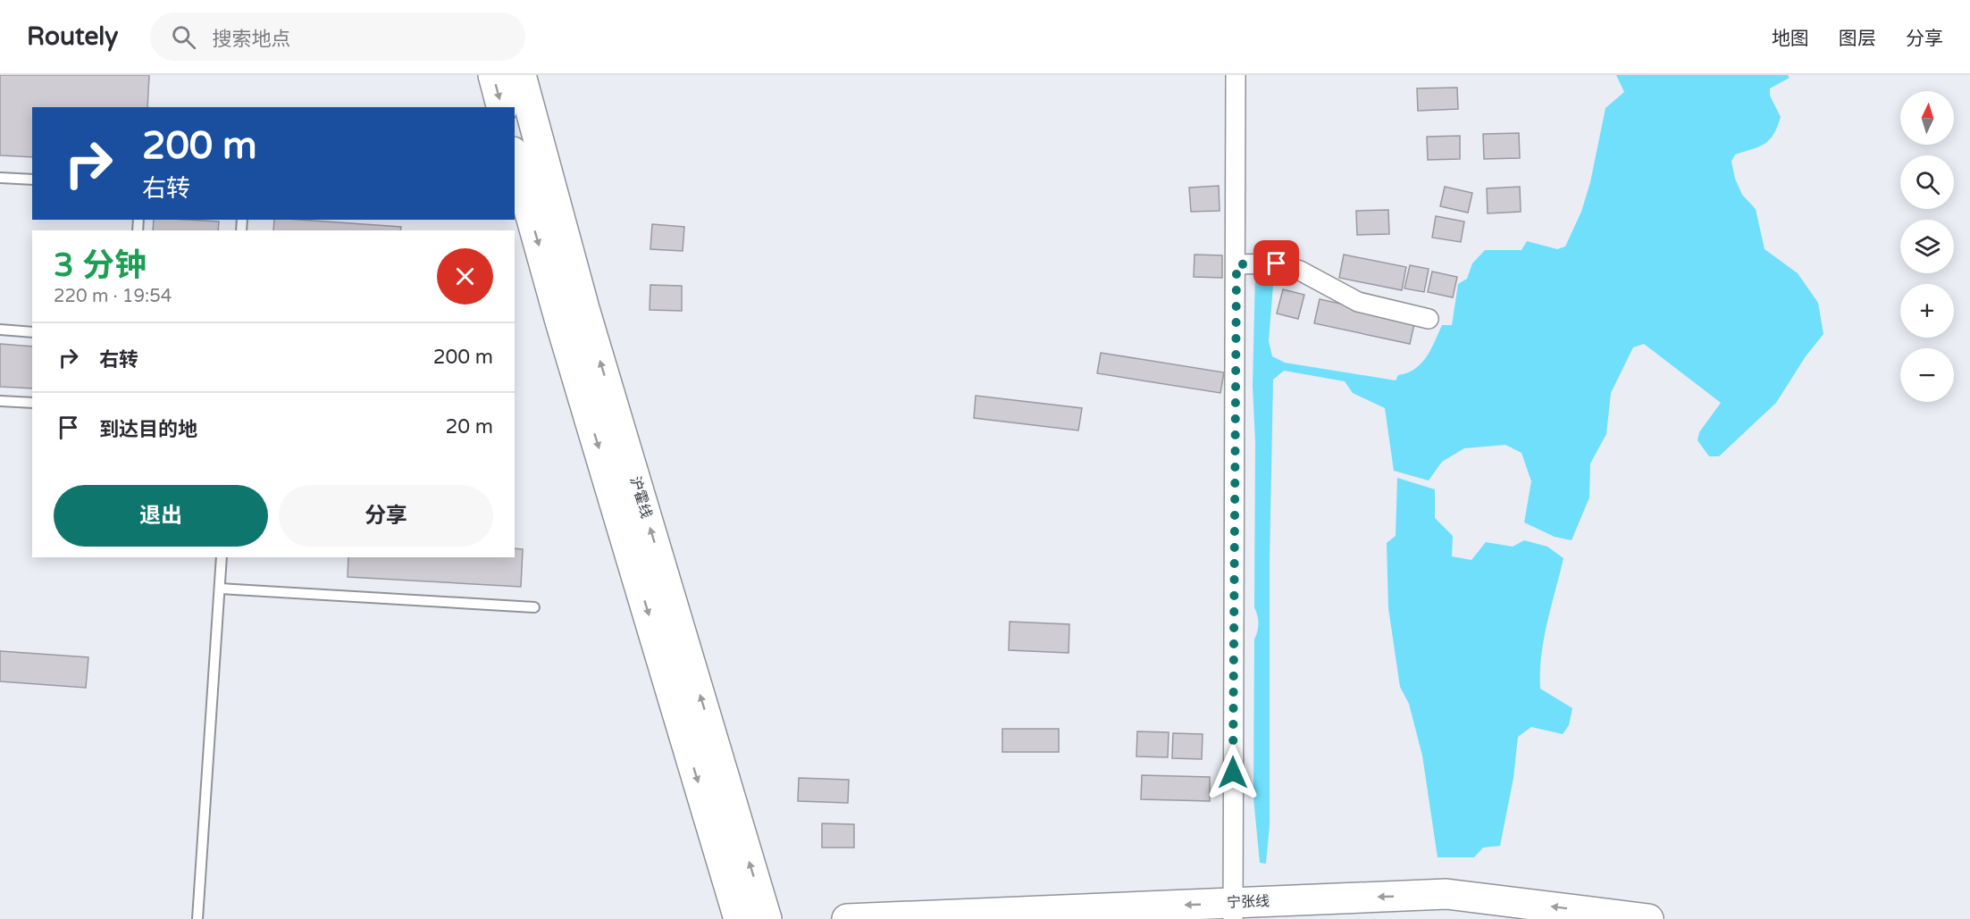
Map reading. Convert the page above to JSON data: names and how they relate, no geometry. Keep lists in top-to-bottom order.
{
  "streets": {
    "main road": ["沪霍线", "宁张线"]
  },
  "one_way": ["宁张线"],
  "north": "top",
  "page": {
    "header": "Routely",
    "search": "搜索地点",
    "nav": ["地图", "图层", "分享"],
    "map_buttons": ["+", "−"],
    "turn": ["200 m", "右转"],
    "heading": ["3 分钟", "220 m · 19:54"],
    "list": [
      {
        "name": "右转",
        "value": "200 m"
      },
      {
        "name": "到达目的地",
        "value": "20 m"
      }
    ],
    "buttons": ["退出", "分享"]
  }
}
